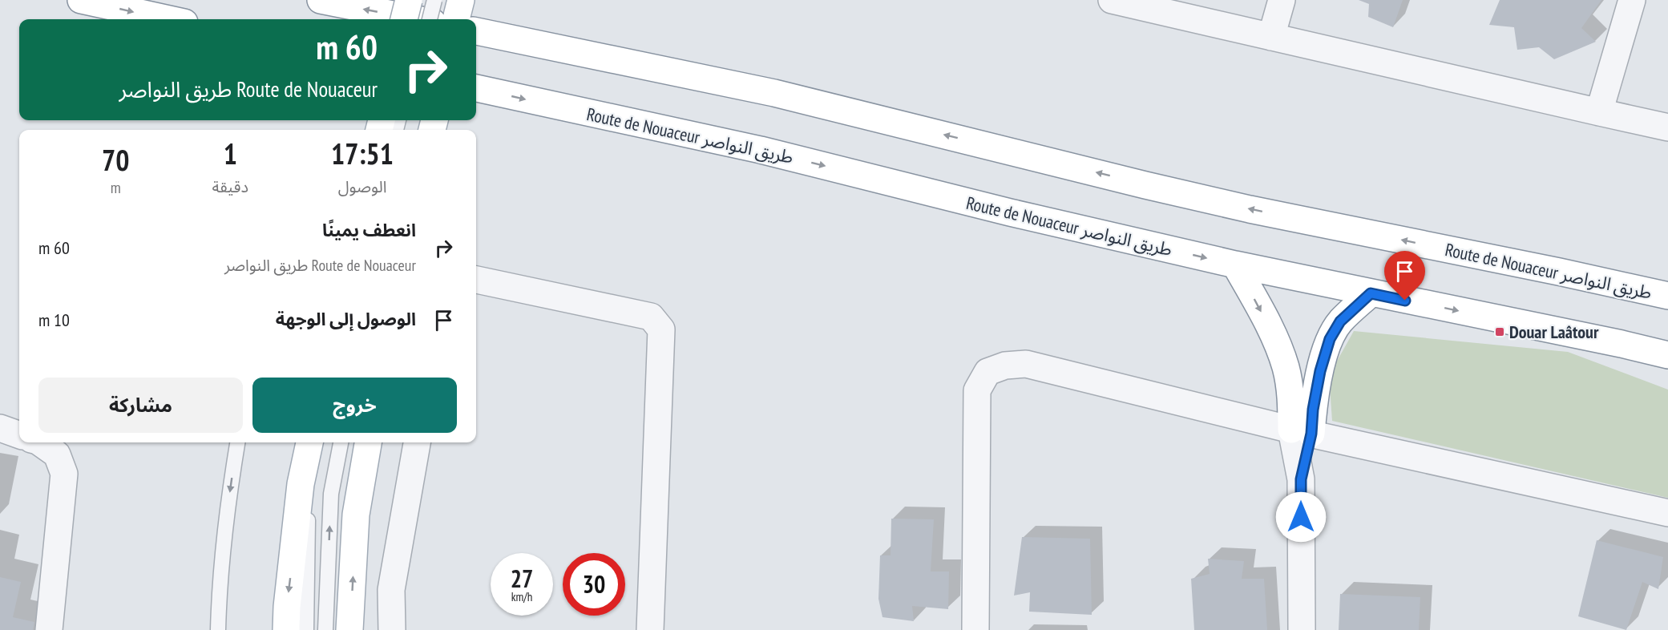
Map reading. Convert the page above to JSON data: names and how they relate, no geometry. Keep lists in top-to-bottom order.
{
  "streets": {
    "main road": ["Route de Nouaceur طريق النواصر"]
  },
  "places": {
    "transit": ["Douar Laâtour"]
  },
  "page": {
    "turn": ["60 m", "Route de Nouaceur طريق النواصر"],
    "eta": [
      "17:51",
      "الوصول",
      "1",
      "دقيقة",
      "70",
      "m"
    ],
    "list": [
      {
        "name": "انعطف يمينًا",
        "note": "Route de Nouaceur طريق النواصر",
        "value": "60 m"
      },
      {
        "name": "الوصول إلى الوجهة",
        "value": "10 m"
      }
    ],
    "buttons": ["خروج", "مشاركة"],
    "speed": "27 km/h",
    "limit": "30"
  }
}
